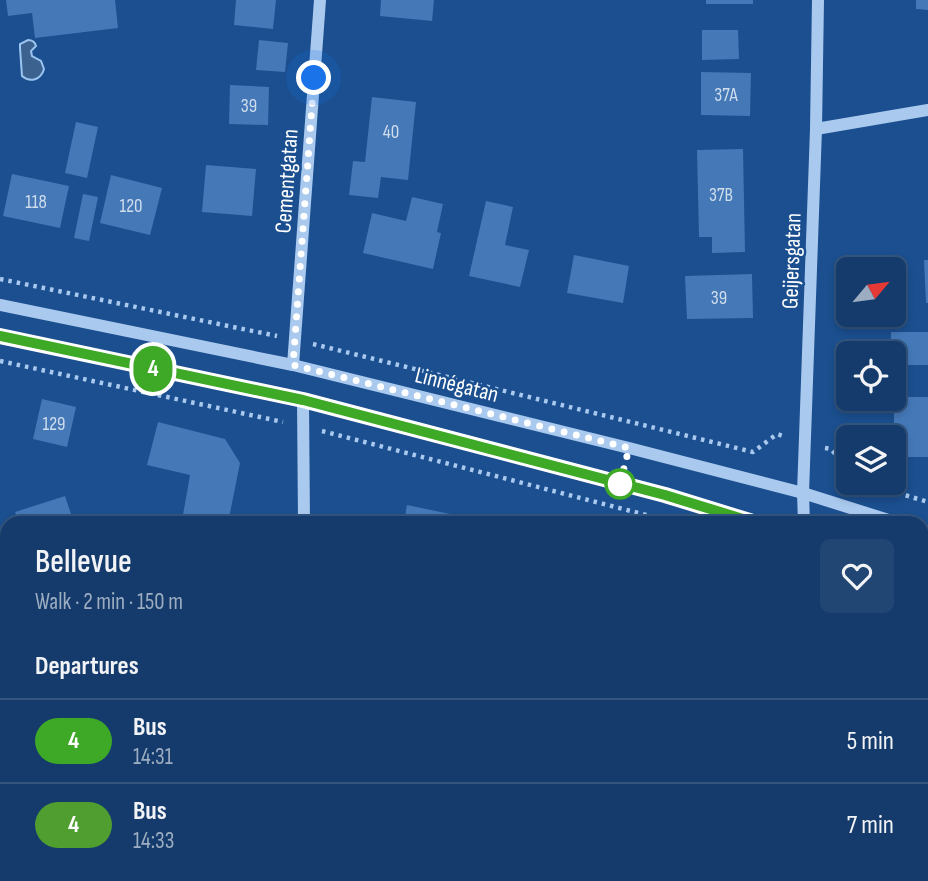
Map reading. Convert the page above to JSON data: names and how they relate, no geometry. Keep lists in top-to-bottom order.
{
  "streets": {
    "street": ["Cementgatan", "Geijersgatan", "Linnégatan"]
  },
  "crossings": [
    ["Cementgatan", "Linnégatan"],
    ["Geijersgatan", "Linnégatan"]
  ],
  "lines": ["bus line 4"],
  "house_numbers": [
    "37A",
    "39",
    "40",
    "37B",
    "118",
    "120",
    "39",
    "129"
  ],
  "north": "top right",
  "page": {
    "on_map": "4",
    "heading": [
      ["Bellevue", "Walk · 2 min · 150 m"],
      "Departures"
    ],
    "list": [
      {
        "mark": "4",
        "name": "Bus",
        "note": "14:31",
        "value": "5 min"
      },
      {
        "mark": "4",
        "name": "Bus",
        "note": "14:33",
        "value": "7 min"
      }
    ]
  }
}
